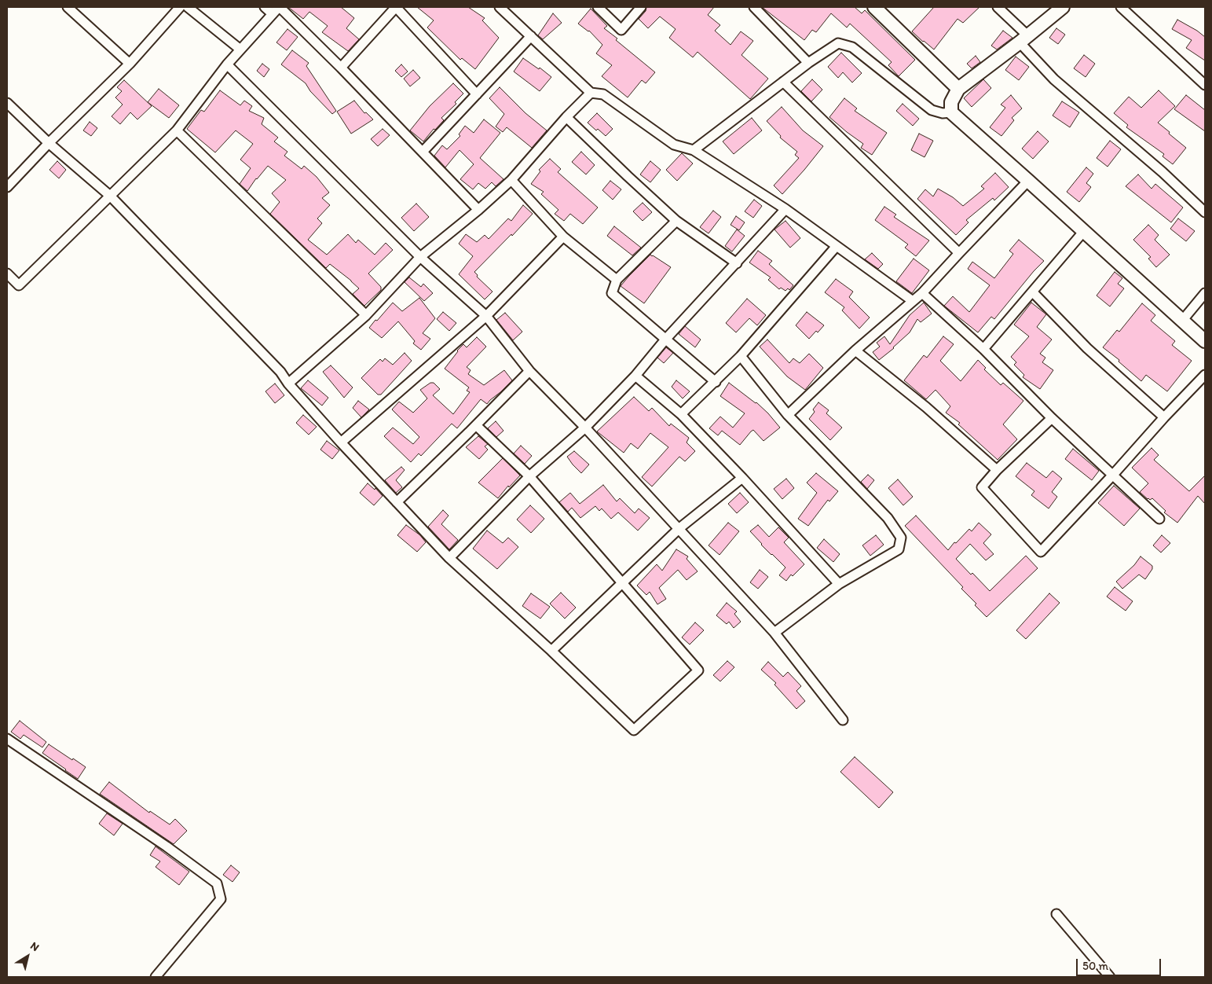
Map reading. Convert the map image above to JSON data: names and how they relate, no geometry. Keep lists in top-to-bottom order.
{
  "scale_bar": "50 m",
  "north": "top right"
}
